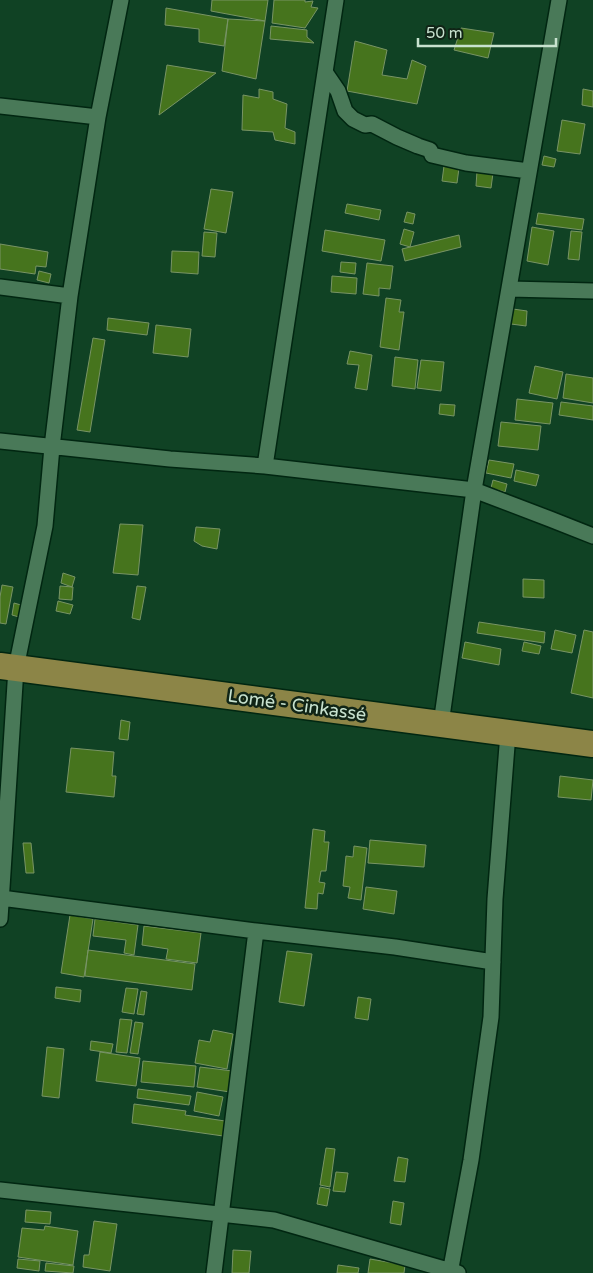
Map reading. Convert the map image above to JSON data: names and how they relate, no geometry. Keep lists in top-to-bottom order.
{
  "streets": {
    "highway": ["Lomé - Cinkassé"]
  },
  "scale_bar": "50 m"
}
